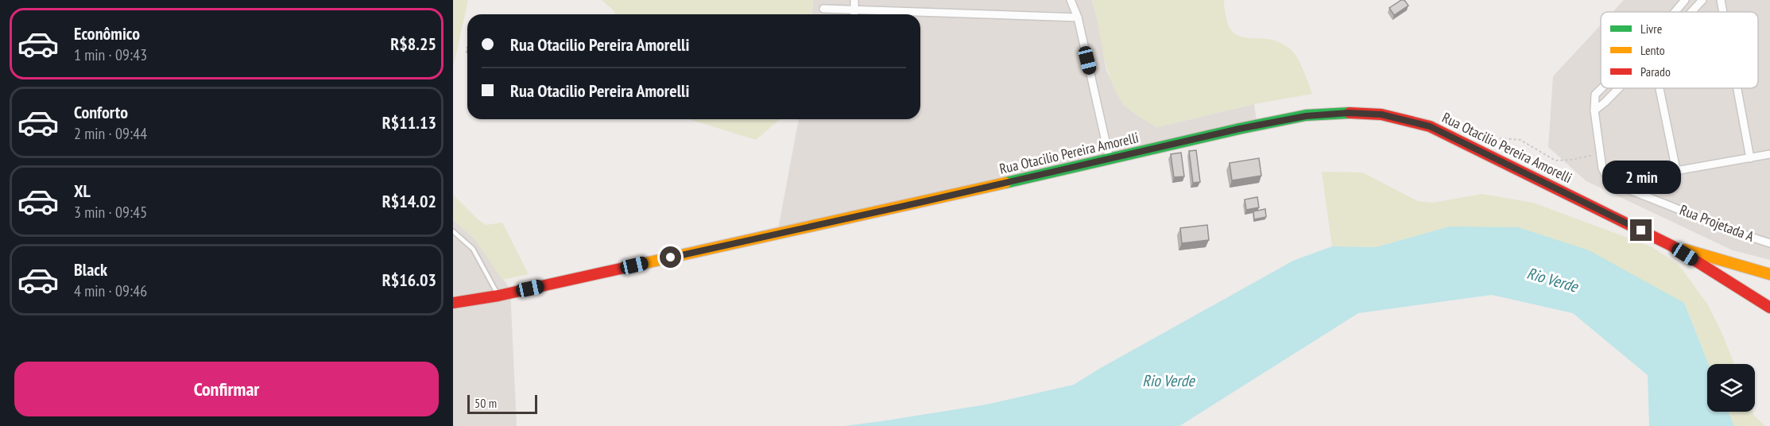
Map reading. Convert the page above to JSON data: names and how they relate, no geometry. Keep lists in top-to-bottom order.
{
  "streets": {
    "main road": ["Rua Otacilio Pereira Amorelli"],
    "street": ["Rua Projetada A"]
  },
  "water": ["Rio Verde"],
  "legend": ["Livre", "Lento", "Parado"],
  "scale_bar": "50 m",
  "page": {
    "list": [
      {
        "name": "Econômico",
        "note": "1 min · 09:43",
        "value": "R$8.25"
      },
      {
        "name": "Conforto",
        "note": "2 min · 09:44",
        "value": "R$11.13"
      },
      {
        "name": "XL",
        "note": "3 min · 09:45",
        "value": "R$14.02"
      },
      {
        "name": "Black",
        "note": "4 min · 09:46",
        "value": "R$16.03"
      }
    ],
    "banner": ["Rua Otacilio Pereira Amorelli", "Rua Otacilio Pereira Amorelli"],
    "bubble": "2 min",
    "buttons": "Confirmar",
    "scale": "50 m"
  }
}
